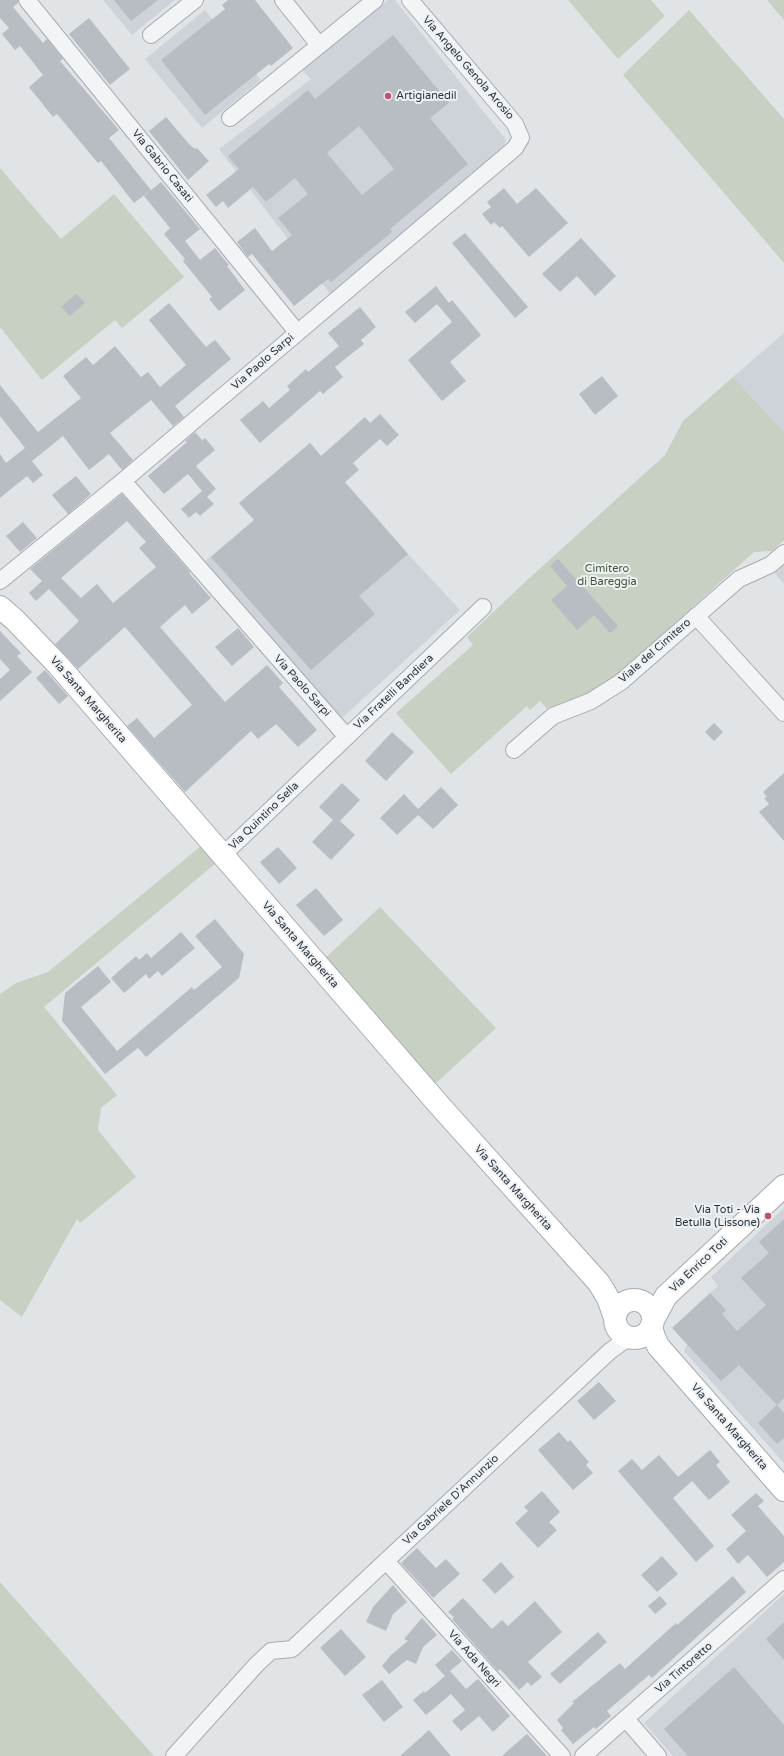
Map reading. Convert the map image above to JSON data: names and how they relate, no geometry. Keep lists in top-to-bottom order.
{
  "streets": {
    "street": [
      "Via Angelo Genola Arosio",
      "Via Gabrio Casati",
      "Via Paolo Sarpi",
      "Viale del Cimitero",
      "Via Fratelli Bandiera",
      "Via Santa Margherita",
      "Via Quintino Sella",
      "Via Enrico Toti",
      "Via Gabriele D'Annunzio",
      "Via Ada Negri",
      "Via Tintoretto"
    ]
  },
  "crossings": [
    ["Via Angelo Genola Arosio", "Via Paolo Sarpi"],
    ["Via Gabrio Casati", "Via Paolo Sarpi"],
    ["Via Paolo Sarpi", "Via Fratelli Bandiera"],
    ["Via Fratelli Bandiera", "Via Quintino Sella"],
    ["Via Santa Margherita", "Via Quintino Sella"],
    ["Via Santa Margherita", "Via Enrico Toti"],
    ["Via Santa Margherita", "Via Gabriele D'Annunzio"],
    ["Via Enrico Toti", "Via Gabriele D'Annunzio"],
    ["Via Gabriele D'Annunzio", "Via Ada Negri"]
  ],
  "parks": ["Cimitero di Bareggia"],
  "places": ["Artigianedil", "Via Toti - Via Betulla (Lissone)"]
}
